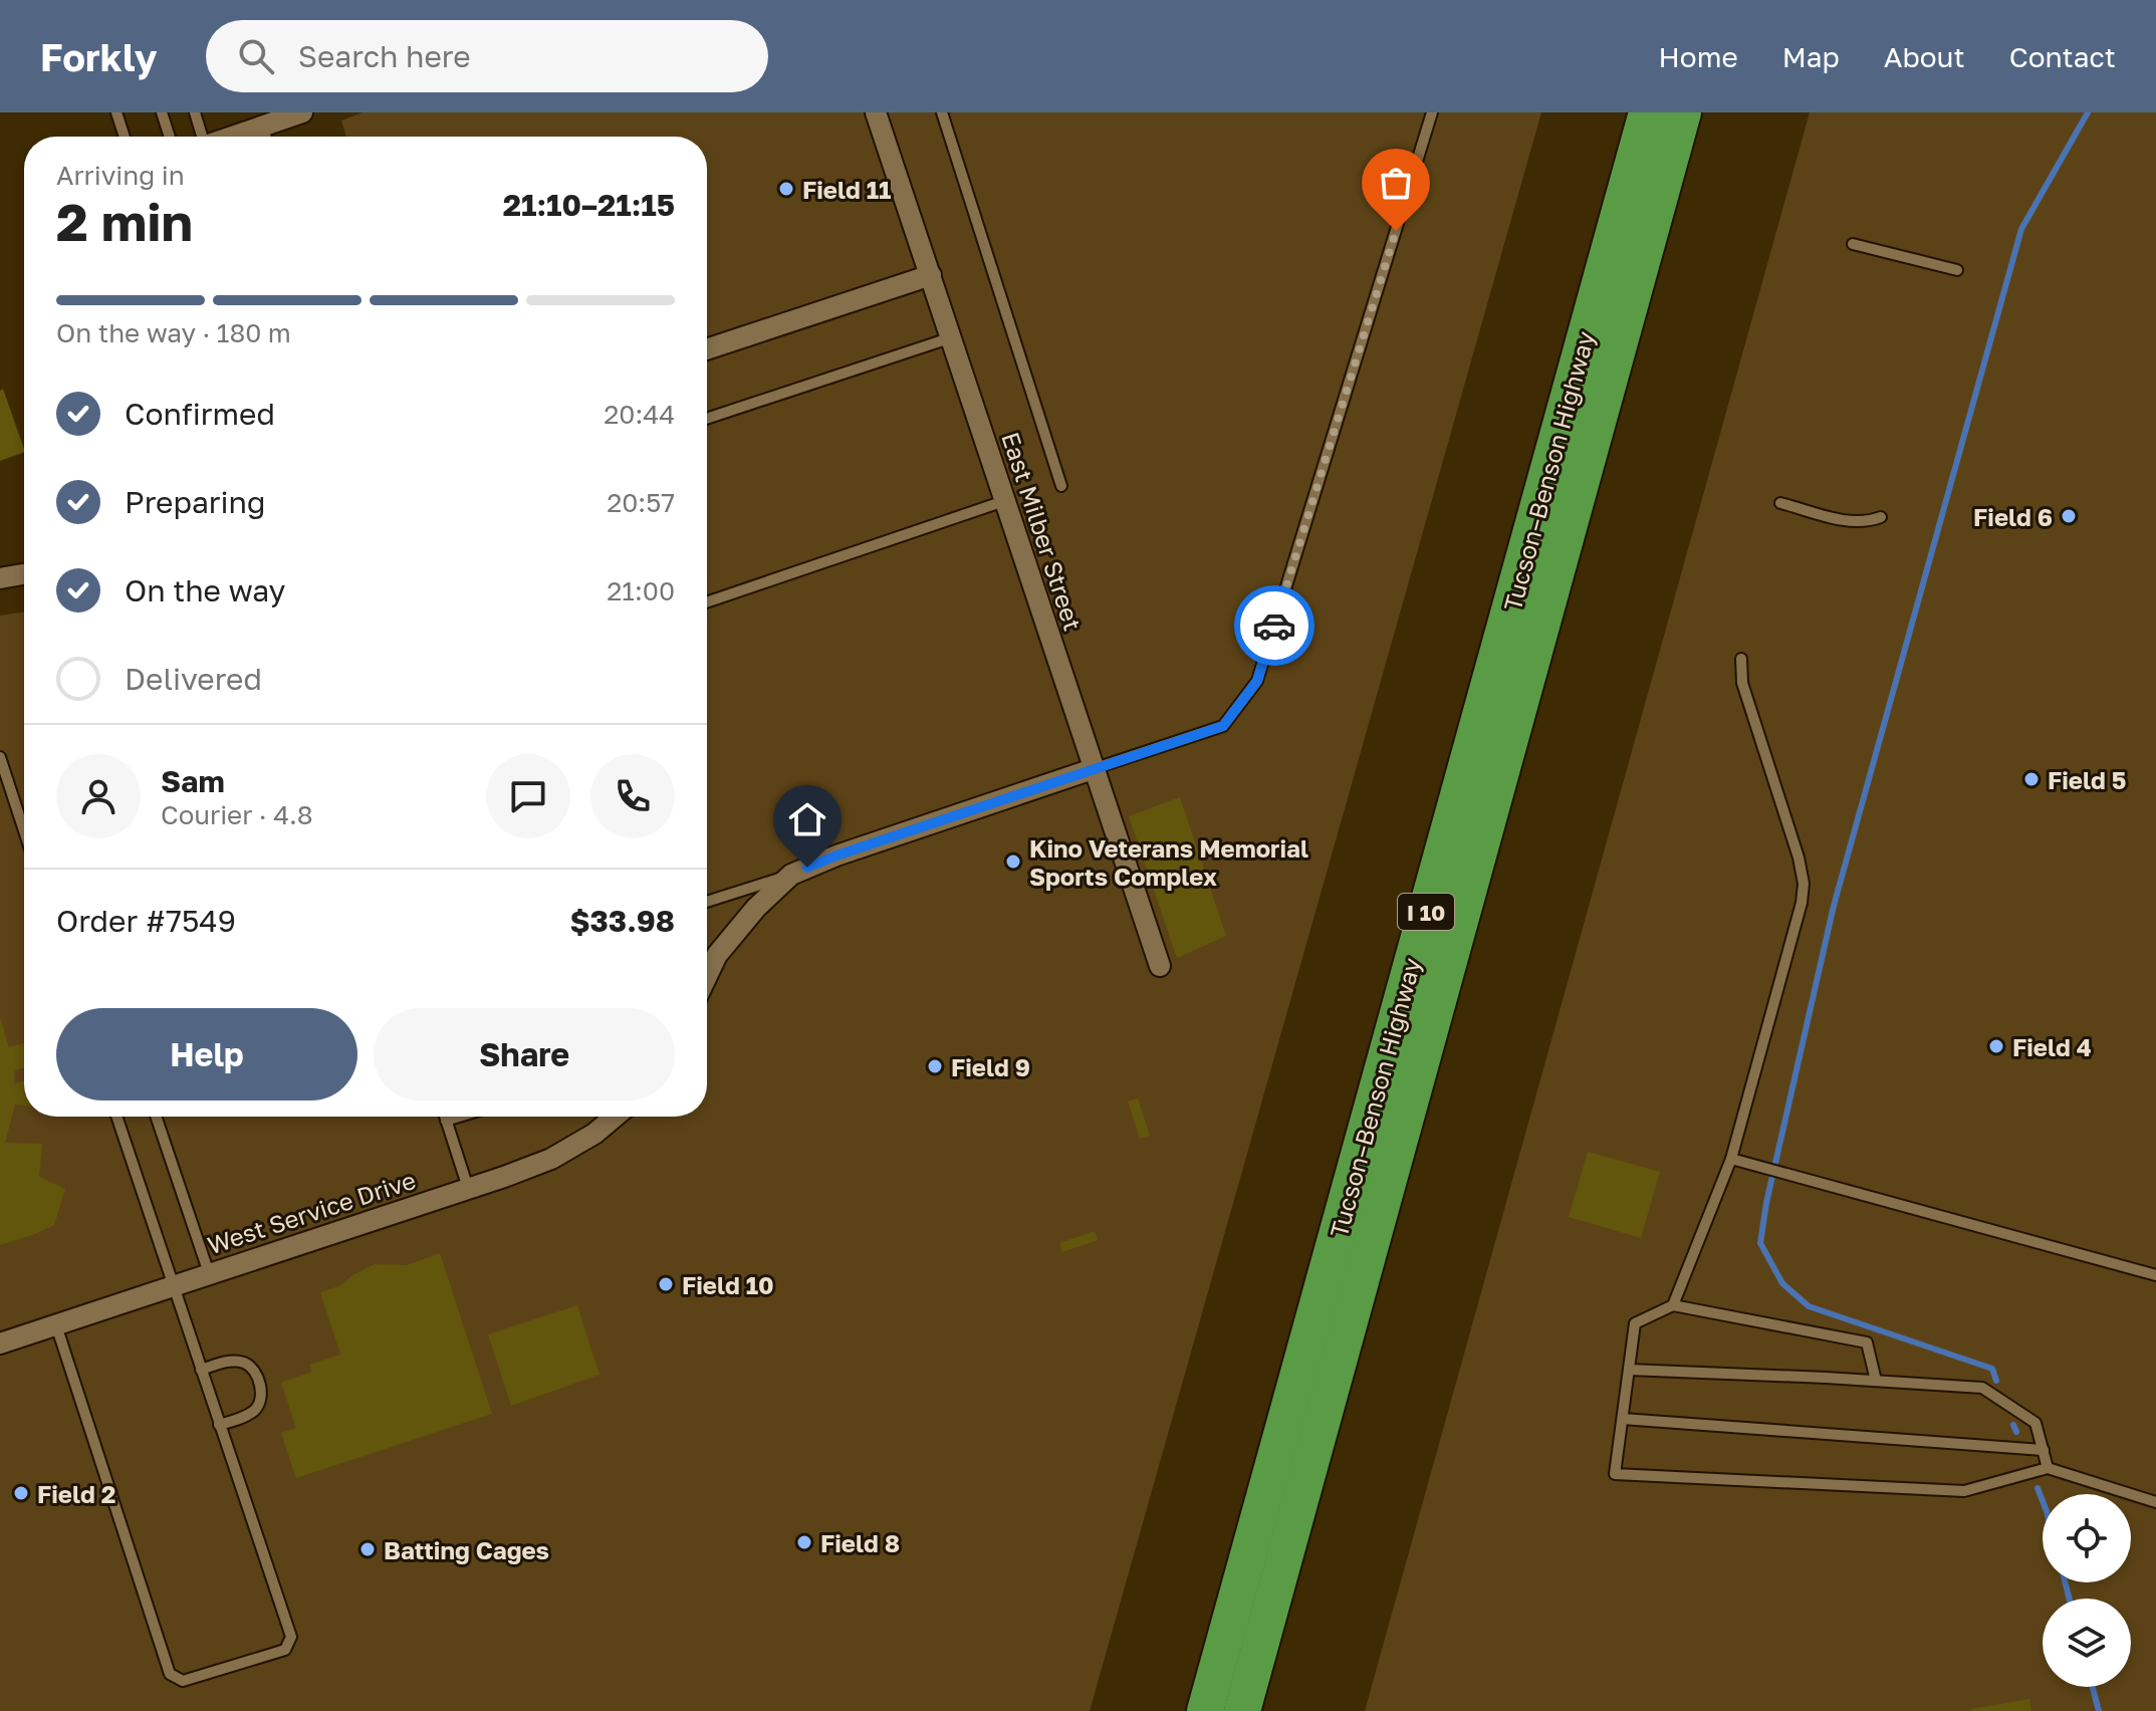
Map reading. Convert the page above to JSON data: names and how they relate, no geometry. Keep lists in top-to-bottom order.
{
  "streets": {
    "highway": ["Tucson–Benson Highway", "I 10"],
    "street": ["East Milber Street", "West Service Drive"]
  },
  "places": [
    "Field 11",
    "Field 6",
    "Field 5",
    "Kino Veterans Memorial Sports Complex",
    "Field 4",
    "Field 9",
    "Field 10",
    "Field 2",
    "Field 8",
    "Batting Cages"
  ],
  "page": {
    "header": "Forkly",
    "search": "Search here",
    "nav": [
      "Home",
      "Map",
      "About",
      "Contact"
    ],
    "heading": ["2 min", "Arriving in", "21:10–21:15"],
    "panel": [
      "Sam",
      "Courier · 4.8",
      "Order #7549",
      "$33.98"
    ],
    "bar": "On the way · 180 m",
    "list": [
      ["Confirmed", "20:44"],
      ["Preparing", "20:57"],
      ["On the way", "21:00"],
      "Delivered"
    ],
    "buttons": ["Help", "Share"]
  }
}
